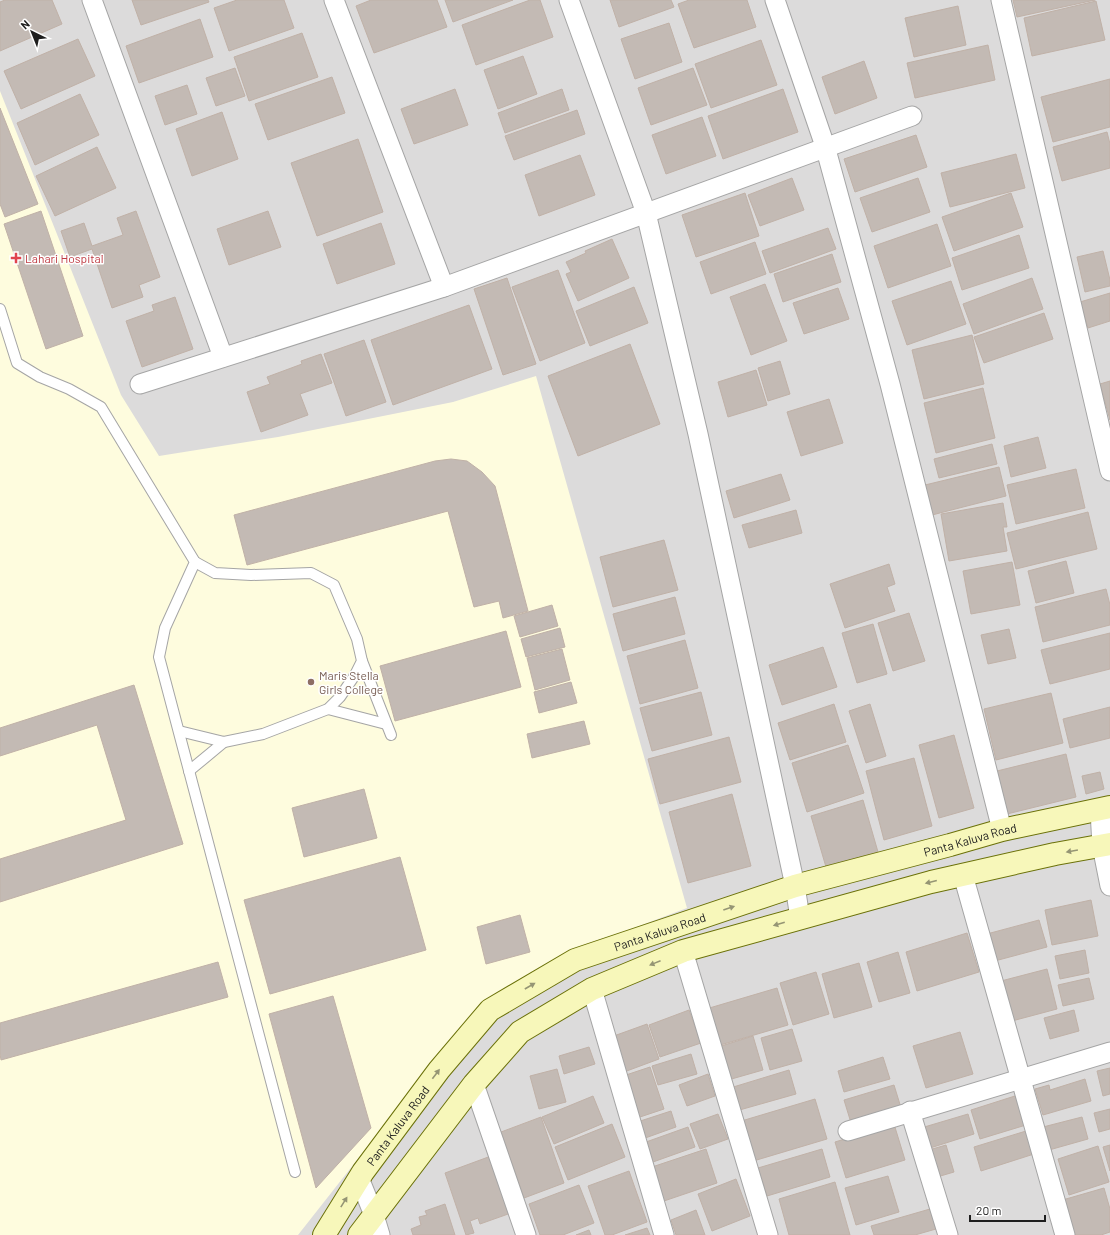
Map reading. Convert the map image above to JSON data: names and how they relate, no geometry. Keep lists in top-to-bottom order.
{
  "streets": {
    "street": ["Panta Kaluva Road"]
  },
  "places": {
    "health": ["Lahari Hospital"],
    "other": ["Maris Stella Girls College"]
  },
  "scale_bar": "20 m",
  "north": "top left"
}
